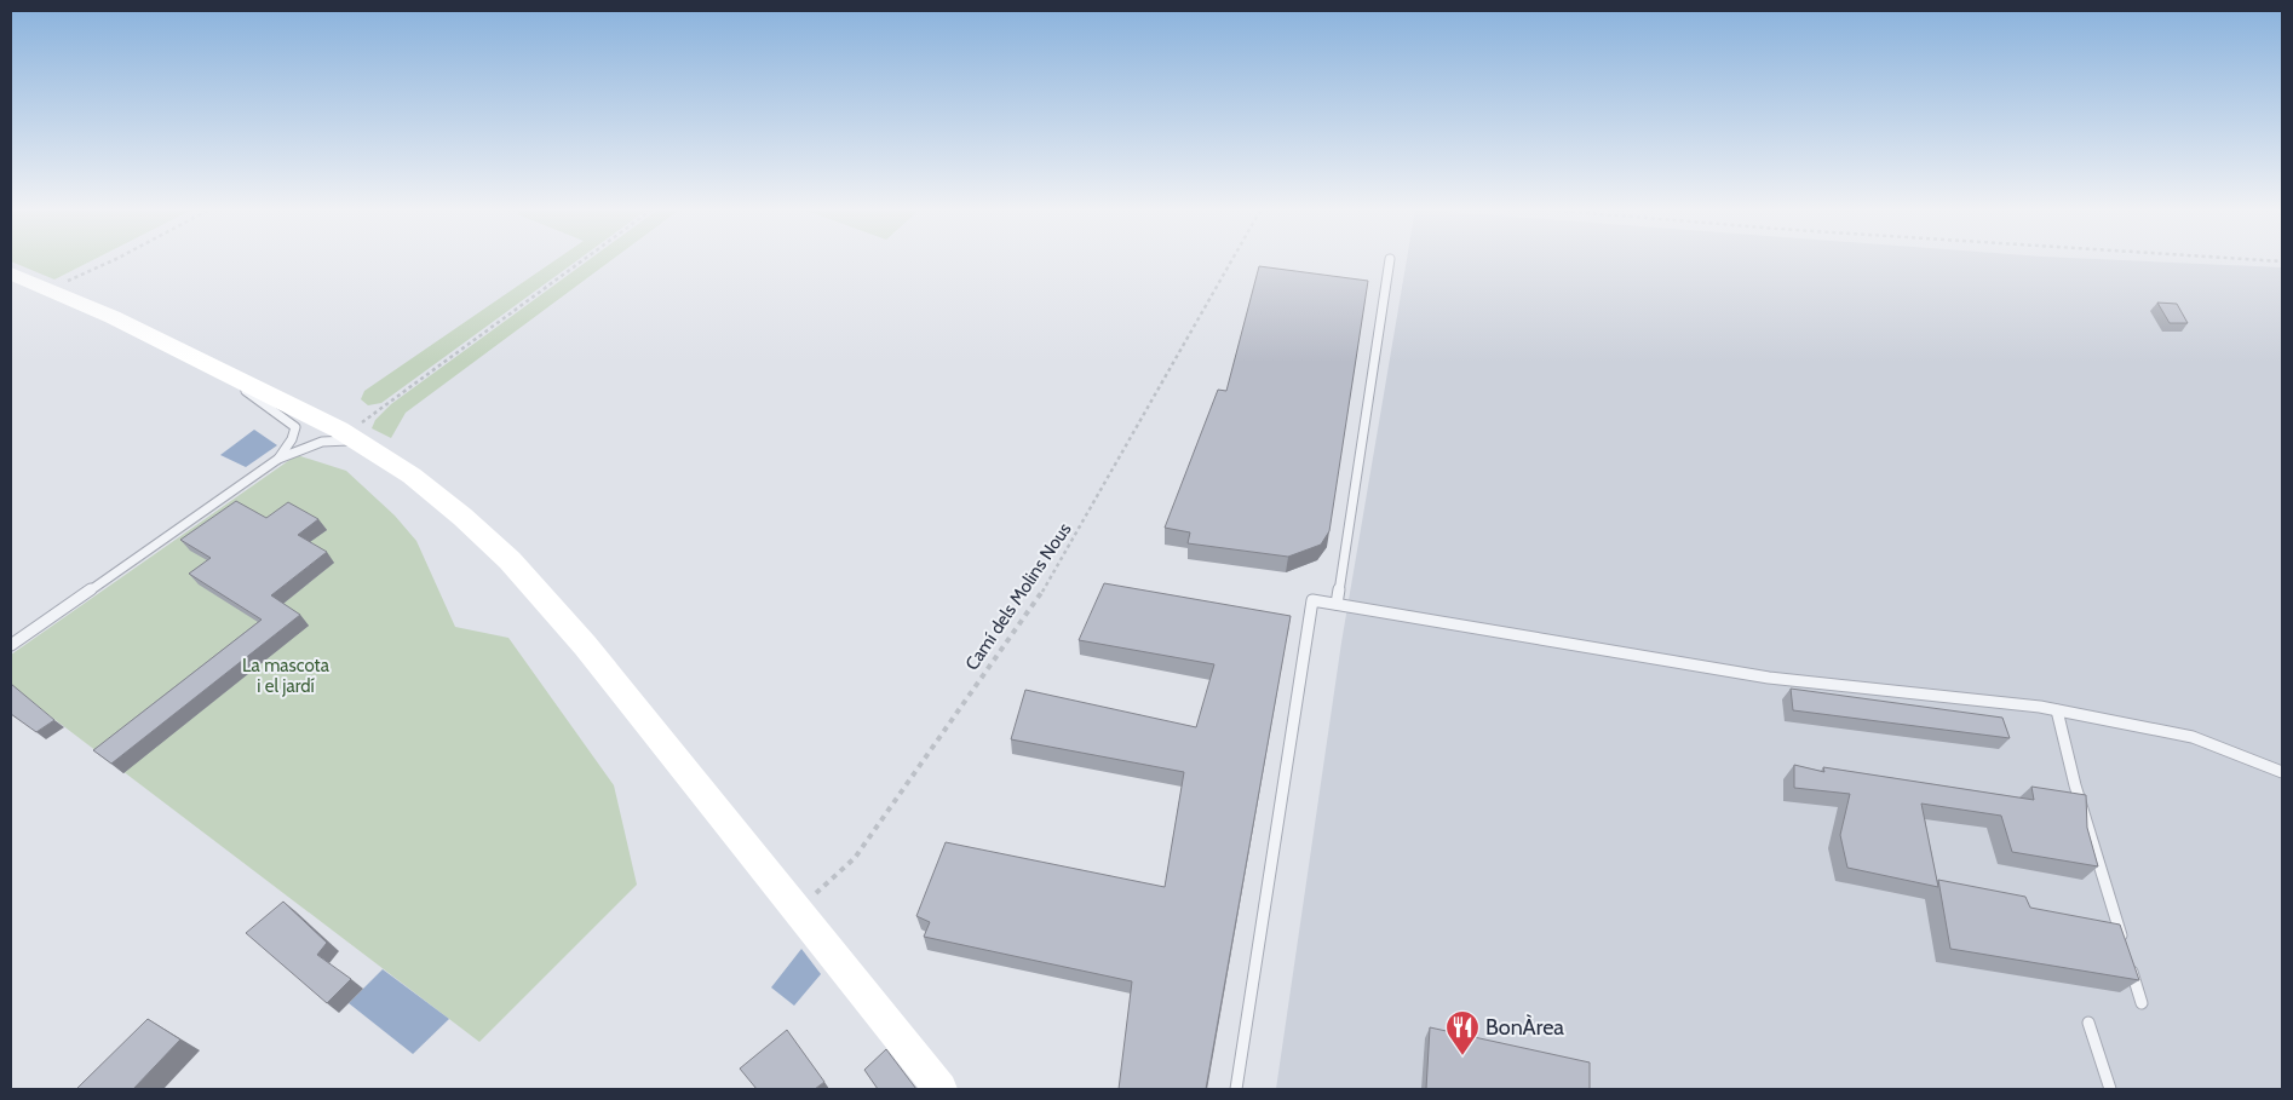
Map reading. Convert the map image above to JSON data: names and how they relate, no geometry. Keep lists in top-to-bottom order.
{
  "streets": {
    "path": ["Camí dels Molins Nous"]
  },
  "parks": ["La mascota i el jardí"],
  "places": {
    "restaurant": ["BonÀrea"]
  }
}
